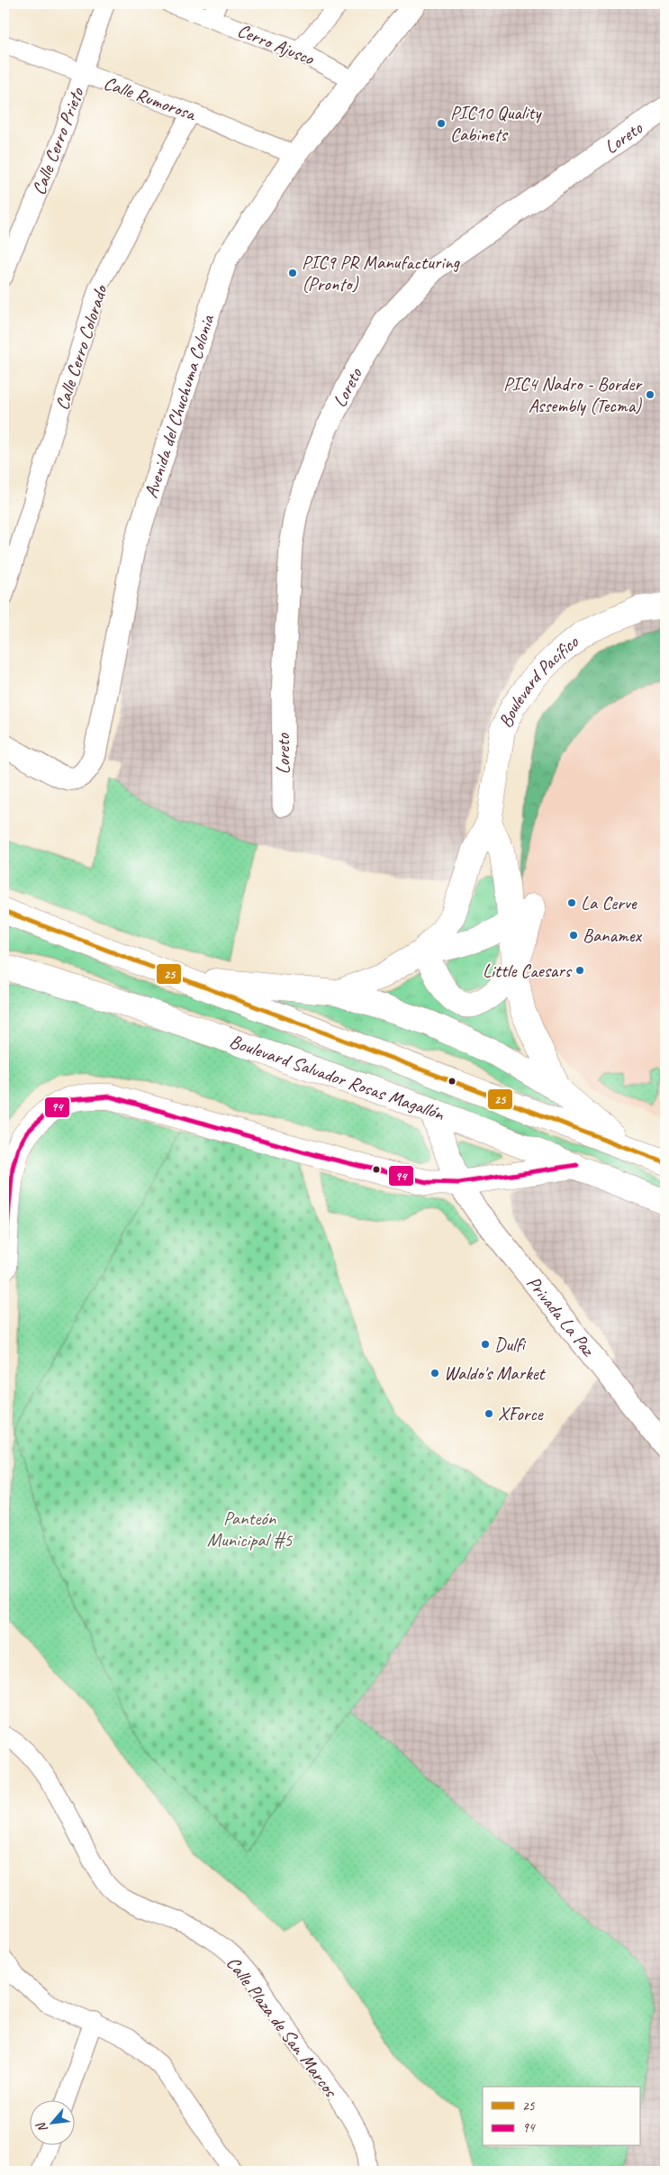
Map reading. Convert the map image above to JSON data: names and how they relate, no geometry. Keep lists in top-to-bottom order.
{
  "streets": {
    "main road": ["Boulevard Pacífico", "Boulevard Salvador Rosas Magallón"],
    "street": [
      "Cerro Ajusco",
      "Calle Rumorosa",
      "Loreto",
      "Calle Cerro Prieto",
      "Calle Cerro Colorado",
      "Avenida del Chuchuma Colonia",
      "Privada La Paz",
      "Calle Plaza de San Marcos"
    ]
  },
  "crossings": [
    ["Cerro Ajusco", "Avenida del Chuchuma Colonia"],
    ["Calle Rumorosa", "Calle Cerro Prieto"],
    ["Calle Rumorosa", "Calle Cerro Colorado"],
    ["Calle Rumorosa", "Avenida del Chuchuma Colonia"]
  ],
  "parks": ["Panteón Municipal #5"],
  "places": [
    "PIC10 Quality Cabinets",
    "PIC9 PR Manufacturing (Pronto)",
    "PIC4 Nadro - Border Assembly (Tecma)",
    "La Cerve",
    "Banamex",
    "Little Caesars",
    "Dulfi",
    "Waldo's Market",
    "XForce"
  ],
  "lines": ["transit line 25", "transit line 94"],
  "legend": ["25", "94"],
  "north": "bottom left"
}
